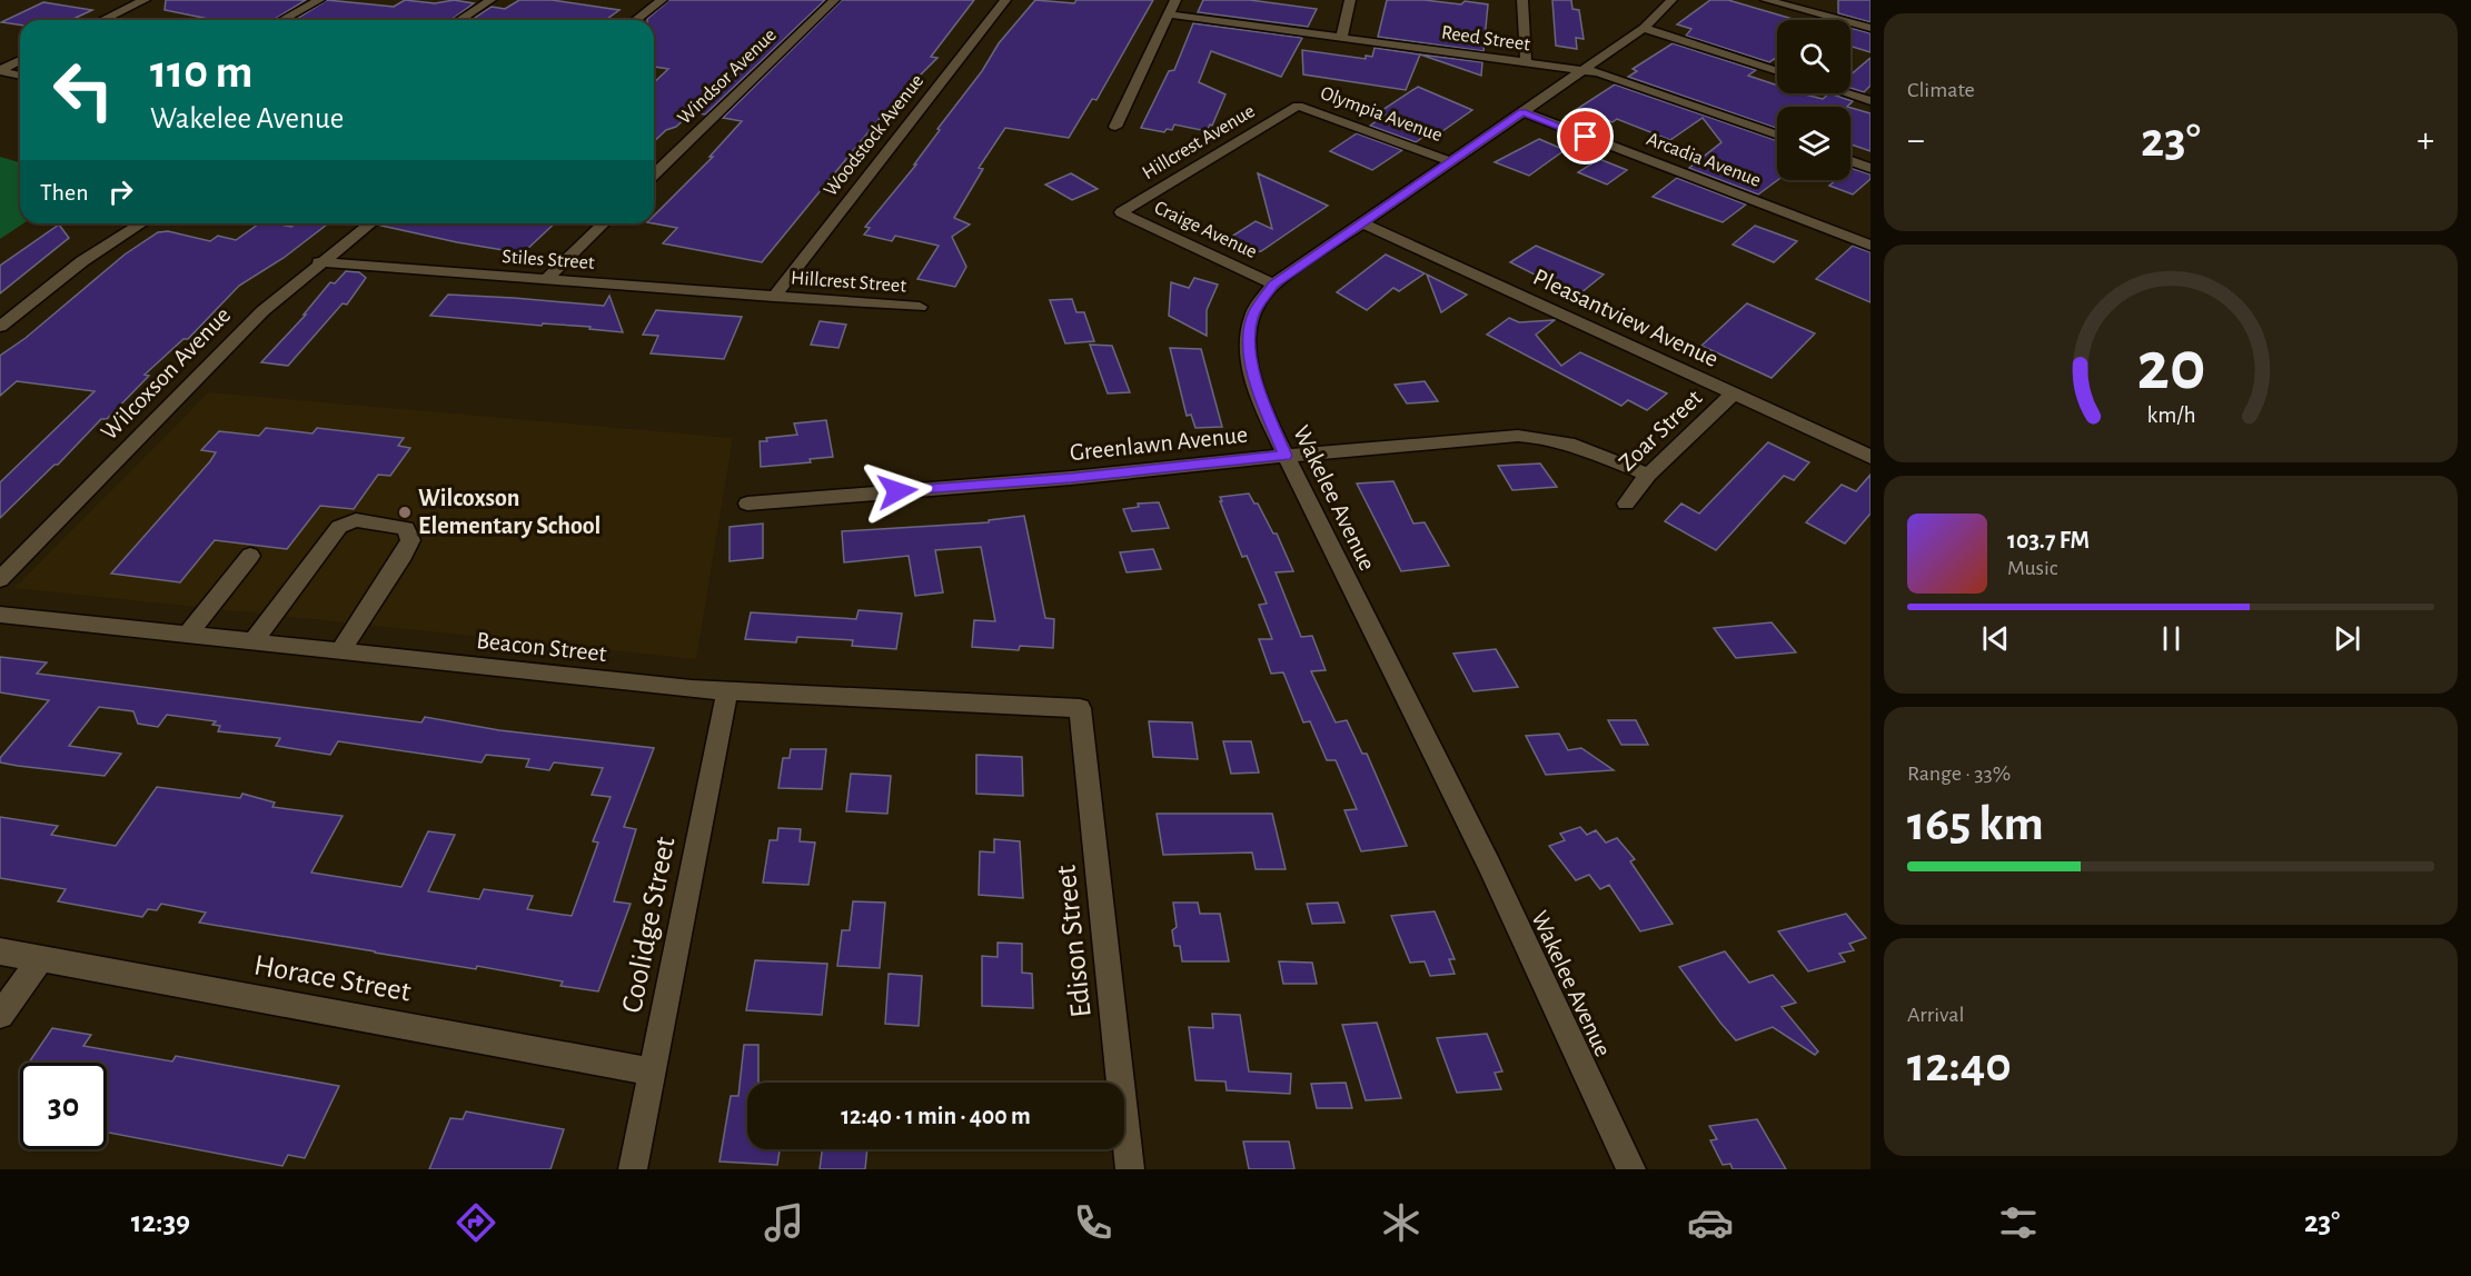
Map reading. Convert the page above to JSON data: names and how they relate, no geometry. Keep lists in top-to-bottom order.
{
  "streets": {
    "street": [
      "Reed Street",
      "Windsor Avenue",
      "Olympia Avenue",
      "Woodstock Avenue",
      "Hillcrest Avenue",
      "Arcadia Avenue",
      "Craige Avenue",
      "Stiles Street",
      "Hillcrest Street",
      "Pleasantview Avenue",
      "Wilcoxson Avenue",
      "Zoar Street",
      "Greenlawn Avenue",
      "Wakelee Avenue",
      "Beacon Street",
      "Coolidge Street",
      "Edison Street",
      "Horace Street"
    ]
  },
  "crossings": [
    ["Reed Street", "Wakelee Avenue"],
    ["Olympia Avenue", "Hillcrest Avenue"],
    ["Olympia Avenue", "Wakelee Avenue"],
    ["Woodstock Avenue", "Stiles Street"],
    ["Woodstock Avenue", "Hillcrest Street"],
    ["Hillcrest Avenue", "Craige Avenue"],
    ["Arcadia Avenue", "Wakelee Avenue"],
    ["Craige Avenue", "Wakelee Avenue"],
    ["Stiles Street", "Hillcrest Street"],
    ["Stiles Street", "Wilcoxson Avenue"],
    ["Pleasantview Avenue", "Zoar Street"],
    ["Pleasantview Avenue", "Wakelee Avenue"],
    ["Zoar Street", "Greenlawn Avenue"],
    ["Greenlawn Avenue", "Wakelee Avenue"],
    ["Beacon Street", "Coolidge Street"],
    ["Beacon Street", "Edison Street"],
    ["Coolidge Street", "Horace Street"]
  ],
  "places": ["Wilcoxson Elementary School"],
  "page": {
    "tile": [
      "Climate",
      ["Range · 33%", "165 km"],
      ["Arrival", "12:40"]
    ],
    "turn": ["110 m", "Wakelee Avenue"],
    "heat": ["−", "23°", "+"],
    "then": "Then",
    "song": ["103.7 FM", "Music"],
    "limit": "30",
    "trip": "12:40 · 1 min · 400 m",
    "tabs": ["12:39", "23°"],
    "gauge": ["20", "km/h"]
  }
}
